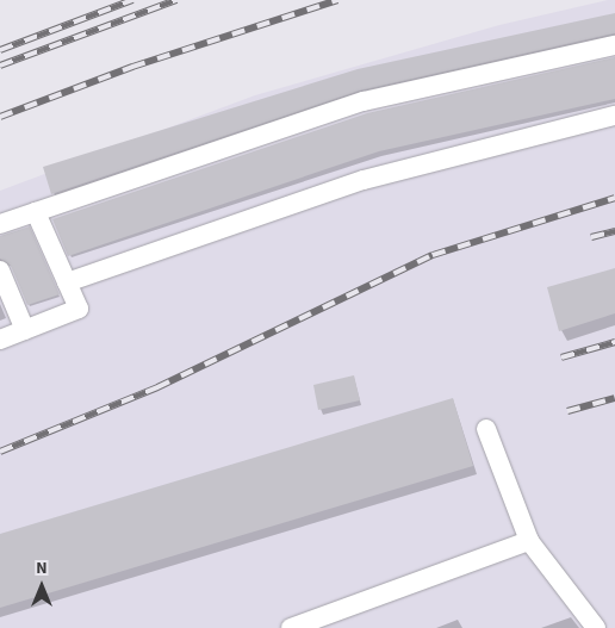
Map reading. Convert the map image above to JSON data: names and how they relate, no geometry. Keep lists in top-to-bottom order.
{
  "north": "top"
}
